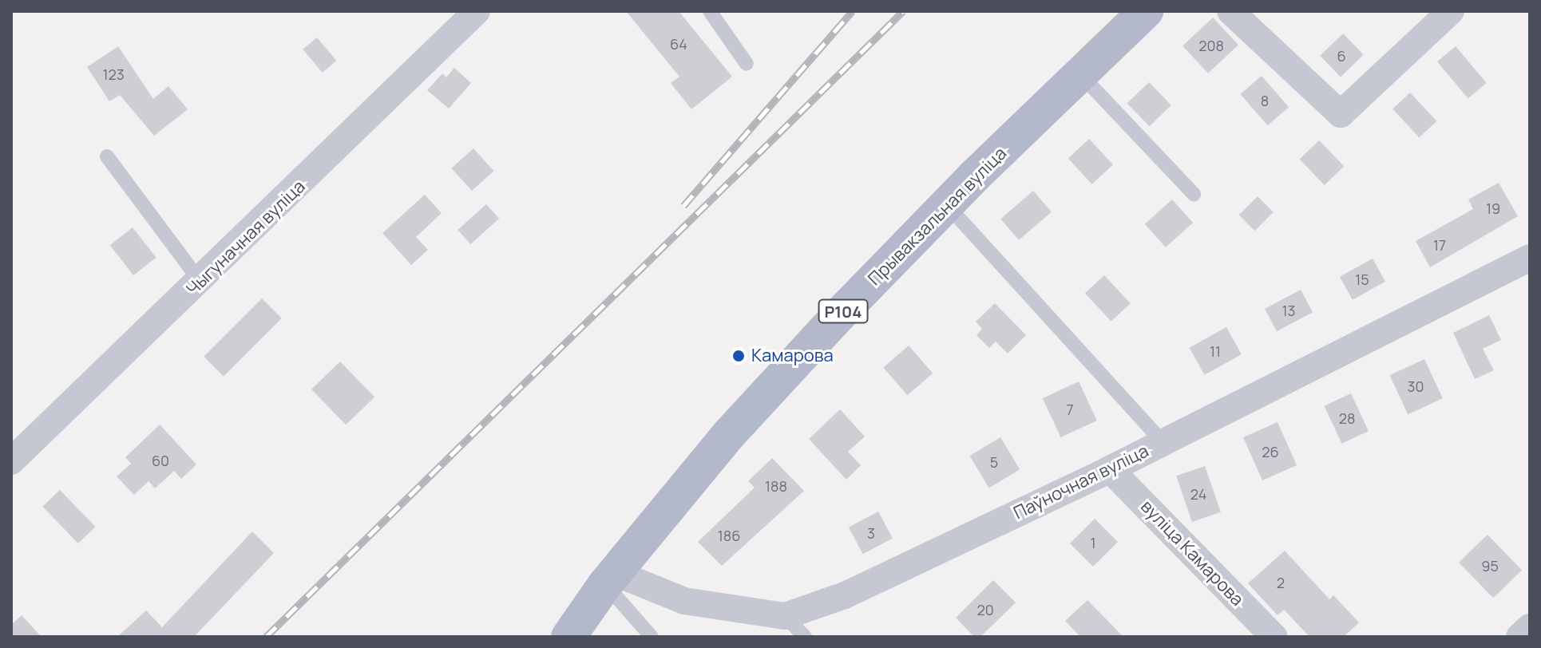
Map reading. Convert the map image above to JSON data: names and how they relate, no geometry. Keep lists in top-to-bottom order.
{
  "streets": {
    "main road": ["Прывакзальная вуліца", "Р104"],
    "street": ["Чыгуначная вуліца", "Паўночная вуліца", "вуліца Камарова"]
  },
  "crossings": [
    ["Прывакзальная вуліца", "Паўночная вуліца"],
    ["Паўночная вуліца", "вуліца Камарова"]
  ],
  "places": ["Камарова"],
  "house_numbers": [
    "64",
    "208",
    "6",
    "123",
    "8",
    "19",
    "17",
    "15",
    "13",
    "11",
    "30",
    "7",
    "28",
    "26",
    "60",
    "5",
    "188",
    "24",
    "3",
    "186",
    "1",
    "95",
    "2",
    "20"
  ]
}
